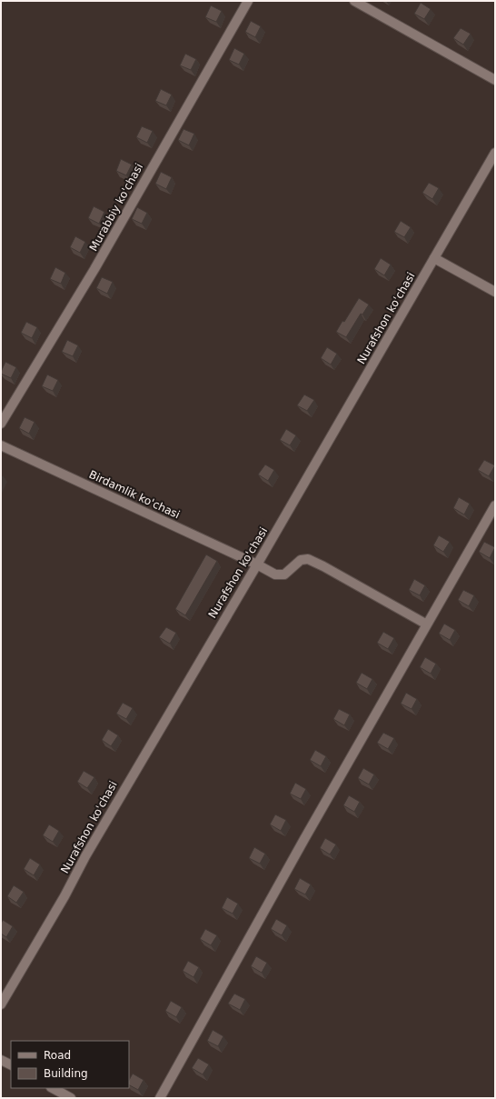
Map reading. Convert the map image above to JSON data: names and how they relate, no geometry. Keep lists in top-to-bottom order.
{
  "streets": {
    "street": ["Murabbiy ko'chasi", "Nurafshon ko'chasi", "Birdamlik ko'chasi"]
  },
  "crossings": [
    ["Nurafshon ko'chasi", "Birdamlik ko'chasi"]
  ],
  "legend": ["Road", "Building"]
}
